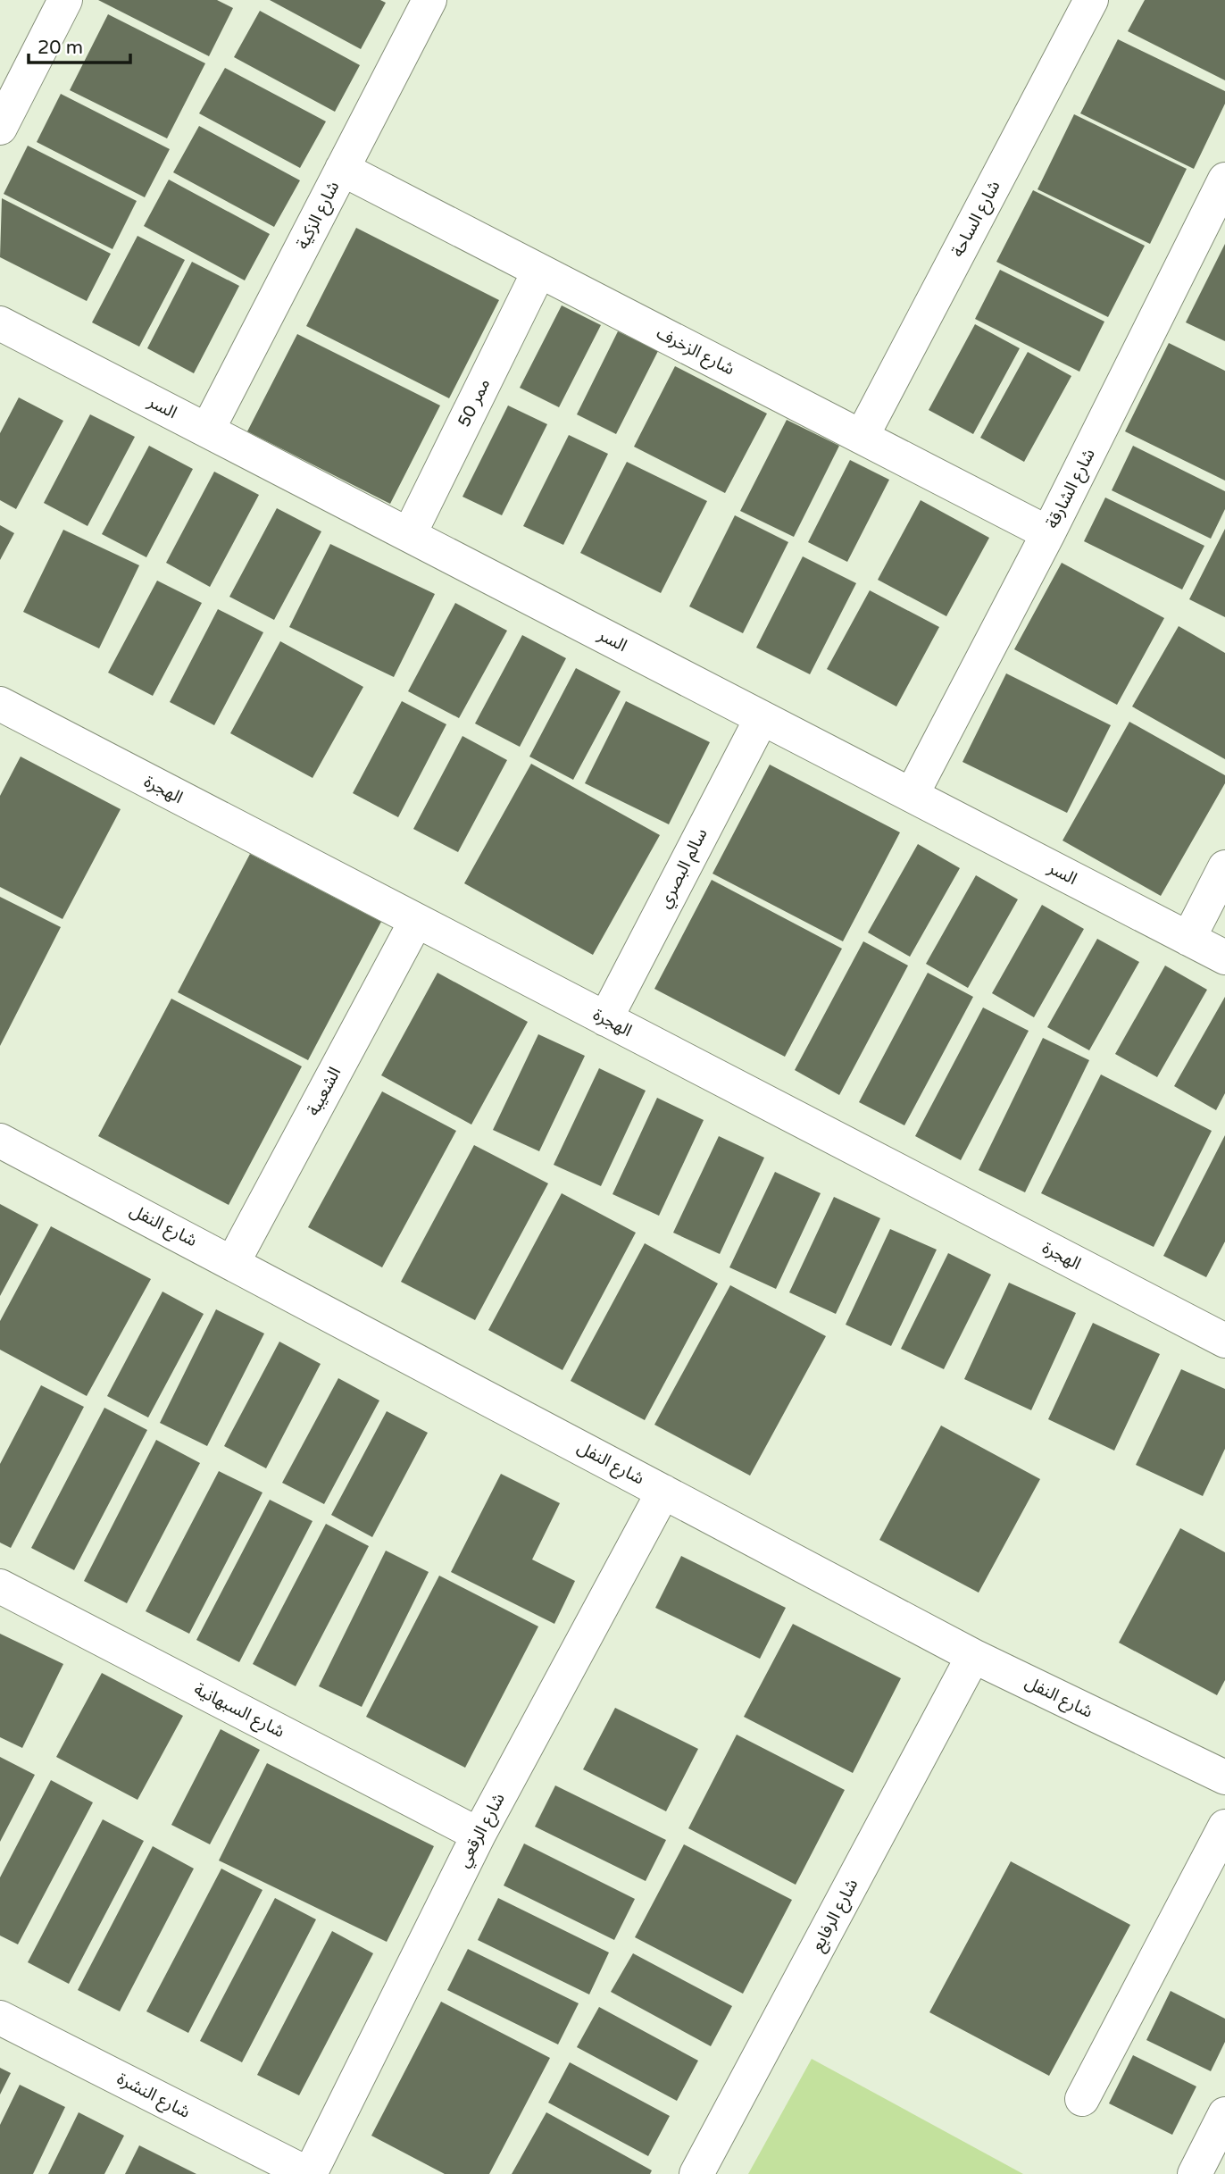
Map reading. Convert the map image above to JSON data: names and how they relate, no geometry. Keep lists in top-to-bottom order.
{
  "streets": {
    "street": [
      "شارع الزكية",
      "شارع الساحة",
      "شارع الزخرف",
      "ممر 50",
      "السر",
      "شارع الشارقة",
      "الهجرة",
      "سالم البصري",
      "الشعيبة",
      "شارع النفل",
      "شارع السبهانية",
      "شارع الرقعي",
      "شارع الرفايع",
      "شارع النشرة"
    ]
  },
  "crossings": [
    ["شارع الزكية", "شارع الزخرف"],
    ["شارع الزكية", "السر"],
    ["شارع الساحة", "شارع الزخرف"],
    ["شارع الزخرف", "ممر 50"],
    ["شارع الزخرف", "شارع الشارقة"],
    ["ممر 50", "السر"],
    ["السر", "شارع الشارقة"],
    ["السر", "سالم البصري"],
    ["الهجرة", "سالم البصري"],
    ["الهجرة", "الشعيبة"],
    ["الشعيبة", "شارع النفل"],
    ["شارع النفل", "شارع الرقعي"],
    ["شارع النفل", "شارع الرفايع"],
    ["شارع السبهانية", "شارع الرقعي"],
    ["شارع الرقعي", "شارع النشرة"]
  ],
  "scale_bar": "20 m"
}
